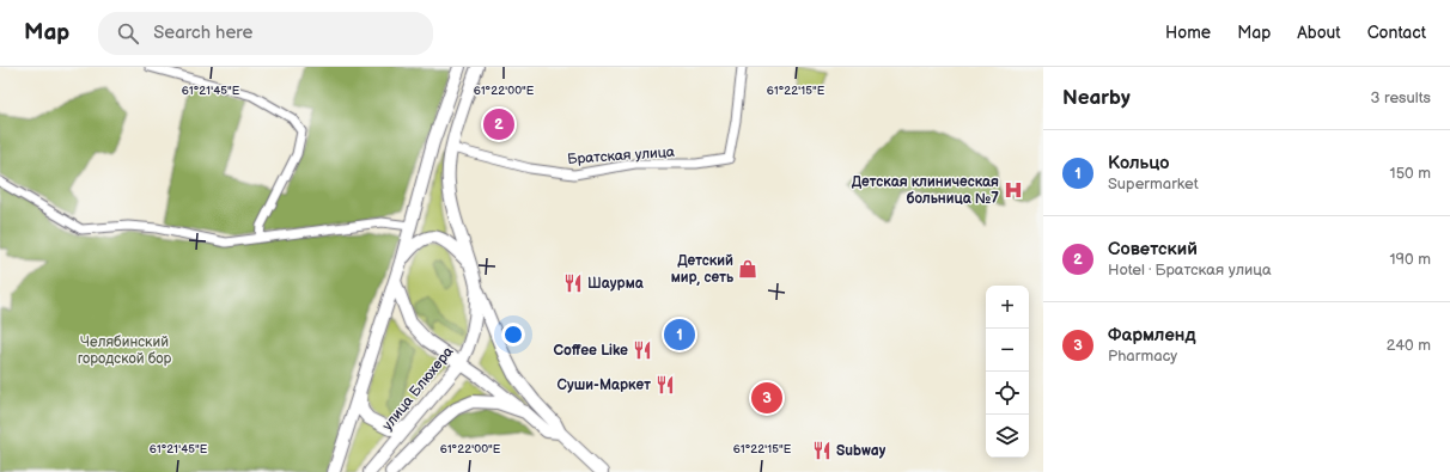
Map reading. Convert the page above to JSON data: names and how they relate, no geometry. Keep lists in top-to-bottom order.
{
  "streets": {
    "main road": ["улица Блюхера"],
    "street": ["Братская улица"]
  },
  "crossings": [
    ["Братская улица", "улица Блюхера"]
  ],
  "parks": ["Челябинский городской бор"],
  "places": {
    "hospital": ["Детская клиническая больница №7"],
    "shop": ["Детский мир, сеть"],
    "restaurant": [
      "Шаурма",
      "Coffee Like",
      "Суши-Маркет",
      "Subway"
    ]
  },
  "page": {
    "header": "Map",
    "search": "Search here",
    "nav": [
      "Home",
      "Map",
      "About",
      "Contact"
    ],
    "heading": ["Nearby", "3 results"],
    "pins": ["2", "1", "3"],
    "list": [
      {
        "mark": "1",
        "name": "Кольцо",
        "note": "Supermarket",
        "value": "150 m"
      },
      {
        "mark": "2",
        "name": "Советский",
        "note": "Hotel · Братская улица",
        "value": "190 m"
      },
      {
        "mark": "3",
        "name": "Фармленд",
        "note": "Pharmacy",
        "value": "240 m"
      }
    ],
    "map_buttons": ["+", "−"]
  },
  "coordinates": ["61°21'45\"E", "61°22'00\"E", "61°22'15\"E"]
}
